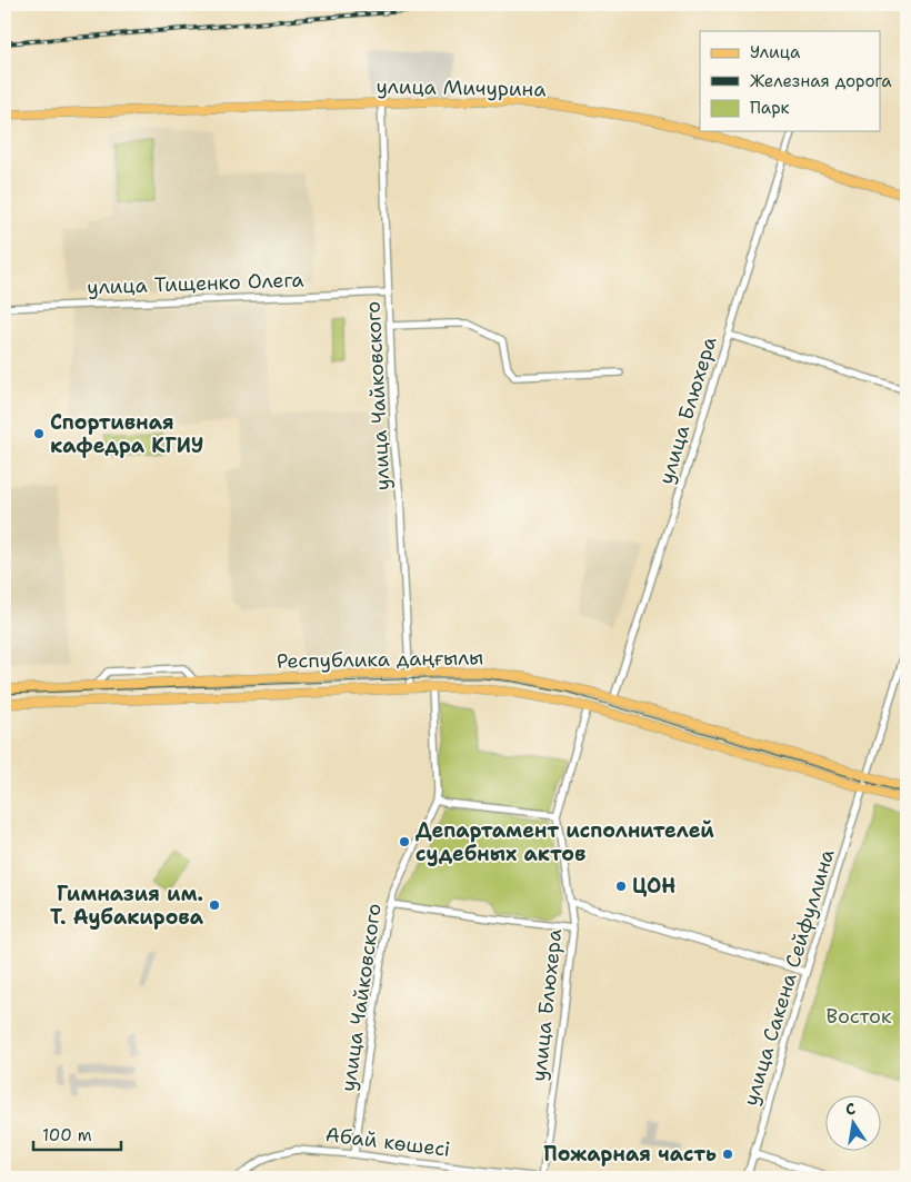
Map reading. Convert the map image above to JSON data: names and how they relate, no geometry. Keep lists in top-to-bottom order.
{
  "streets": {
    "main road": ["улица Мичурина", "Республика даңғылы"],
    "street": [
      "улица Тищенко Олега",
      "улица Чайковского",
      "улица Блюхера",
      "улица Сакена Сейфуллина",
      "Абай көшесі"
    ]
  },
  "crossings": [
    ["улица Мичурина", "улица Чайковского"],
    ["улица Мичурина", "улица Блюхера"],
    ["улица Тищенко Олега", "улица Чайковского"],
    ["улица Чайковского", "Республика даңғылы"],
    ["улица Чайковского", "Абай көшесі"],
    ["улица Блюхера", "Республика даңғылы"],
    ["улица Блюхера", "Абай көшесі"],
    ["Республика даңғылы", "улица Сакена Сейфуллина"]
  ],
  "parks": ["Восток"],
  "places": [
    "Спортивная кафедра КГИУ",
    "Департамент исполнителей судебных актов",
    "ЦОН",
    "Гимназия им. Т. Аубакирова",
    "Пожарная часть"
  ],
  "legend": ["Улица", "Железная дорога", "Парк"],
  "scale_bar": "100 m",
  "north": "top"
}
